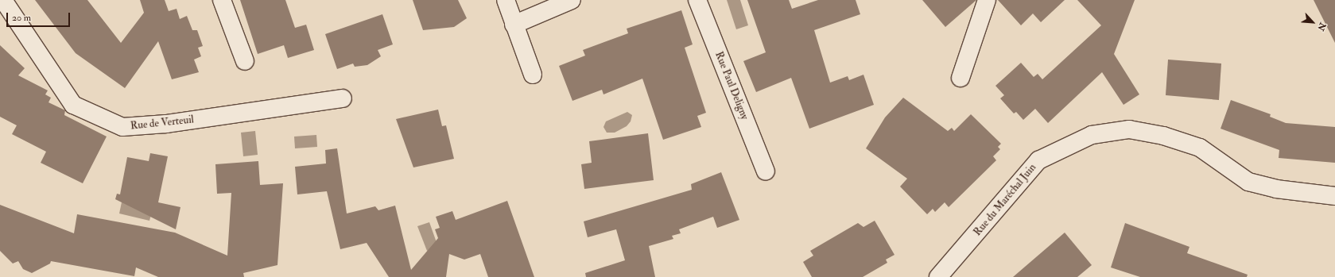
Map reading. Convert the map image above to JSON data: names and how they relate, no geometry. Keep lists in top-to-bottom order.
{
  "streets": {
    "street": ["Rue Paul Deligny", "Rue de Verteuil", "Rue du Maréchal Juin"]
  },
  "scale_bar": "20 m",
  "north": "bottom right"
}
